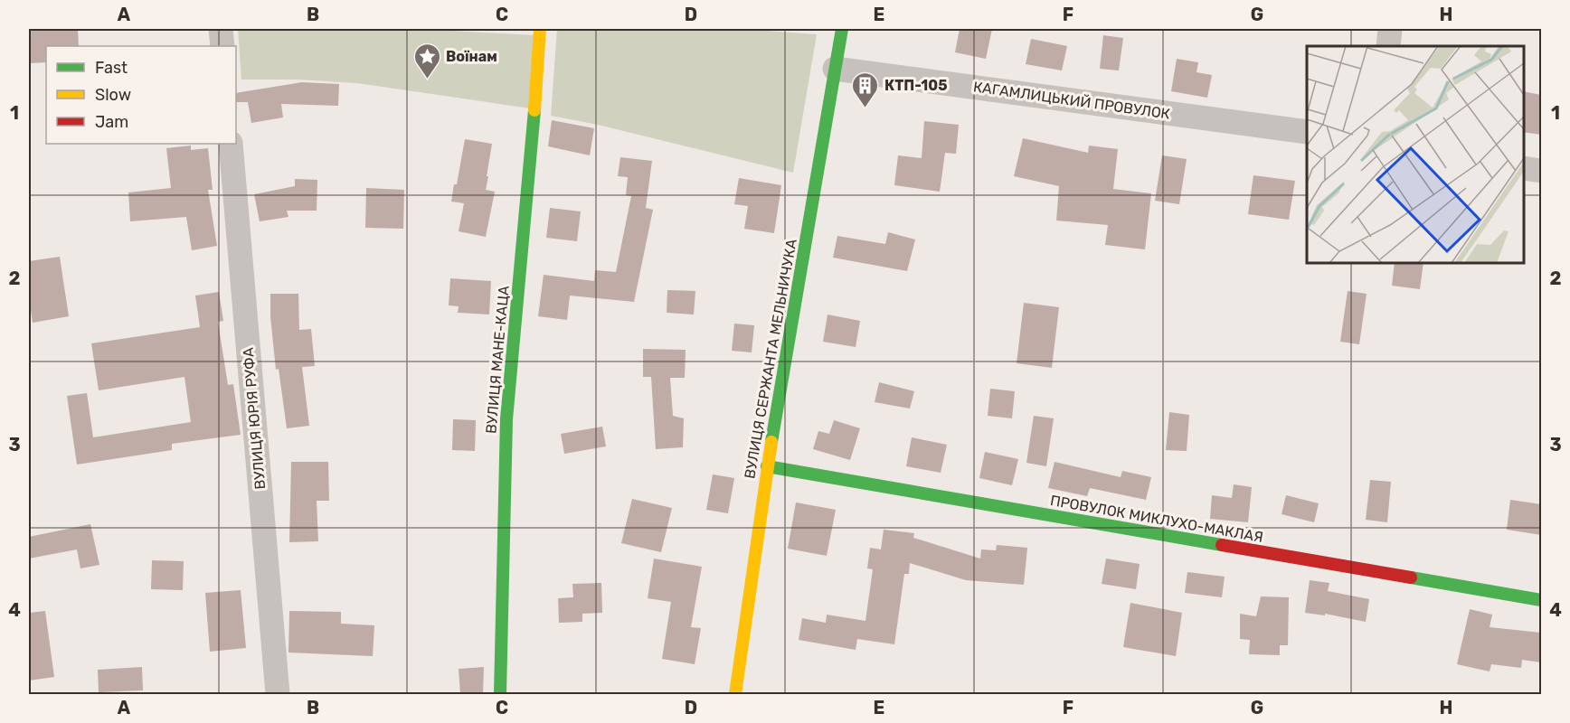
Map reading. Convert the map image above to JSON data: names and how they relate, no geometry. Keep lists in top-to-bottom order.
{
  "streets": {
    "street": [
      "КАГАМЛИЦЬКИЙ ПРОВУЛОК",
      "ВУЛИЦЯ СЕРЖАНТА МЕЛЬНИЧУКА",
      "ВУЛИЦЯ МАНЕ-КАЦА",
      "ВУЛИЦЯ ЮРІЯ РУФА",
      "ПРОВУЛОК МИКЛУХО-МАКЛАЯ"
    ]
  },
  "crossings": [
    ["КАГАМЛИЦЬКИЙ ПРОВУЛОК", "ВУЛИЦЯ СЕРЖАНТА МЕЛЬНИЧУКА"],
    ["ВУЛИЦЯ СЕРЖАНТА МЕЛЬНИЧУКА", "ПРОВУЛОК МИКЛУХО-МАКЛАЯ"]
  ],
  "places": {
    "place": ["Воїнам"],
    "building": ["КТП-105"]
  },
  "legend": ["Fast", "Slow", "Jam"],
  "grid": {
    "columns": [
      "A",
      "B",
      "C",
      "D",
      "E",
      "F",
      "G",
      "H"
    ],
    "rows": [
      "1",
      "2",
      "3",
      "4"
    ]
  }
}
